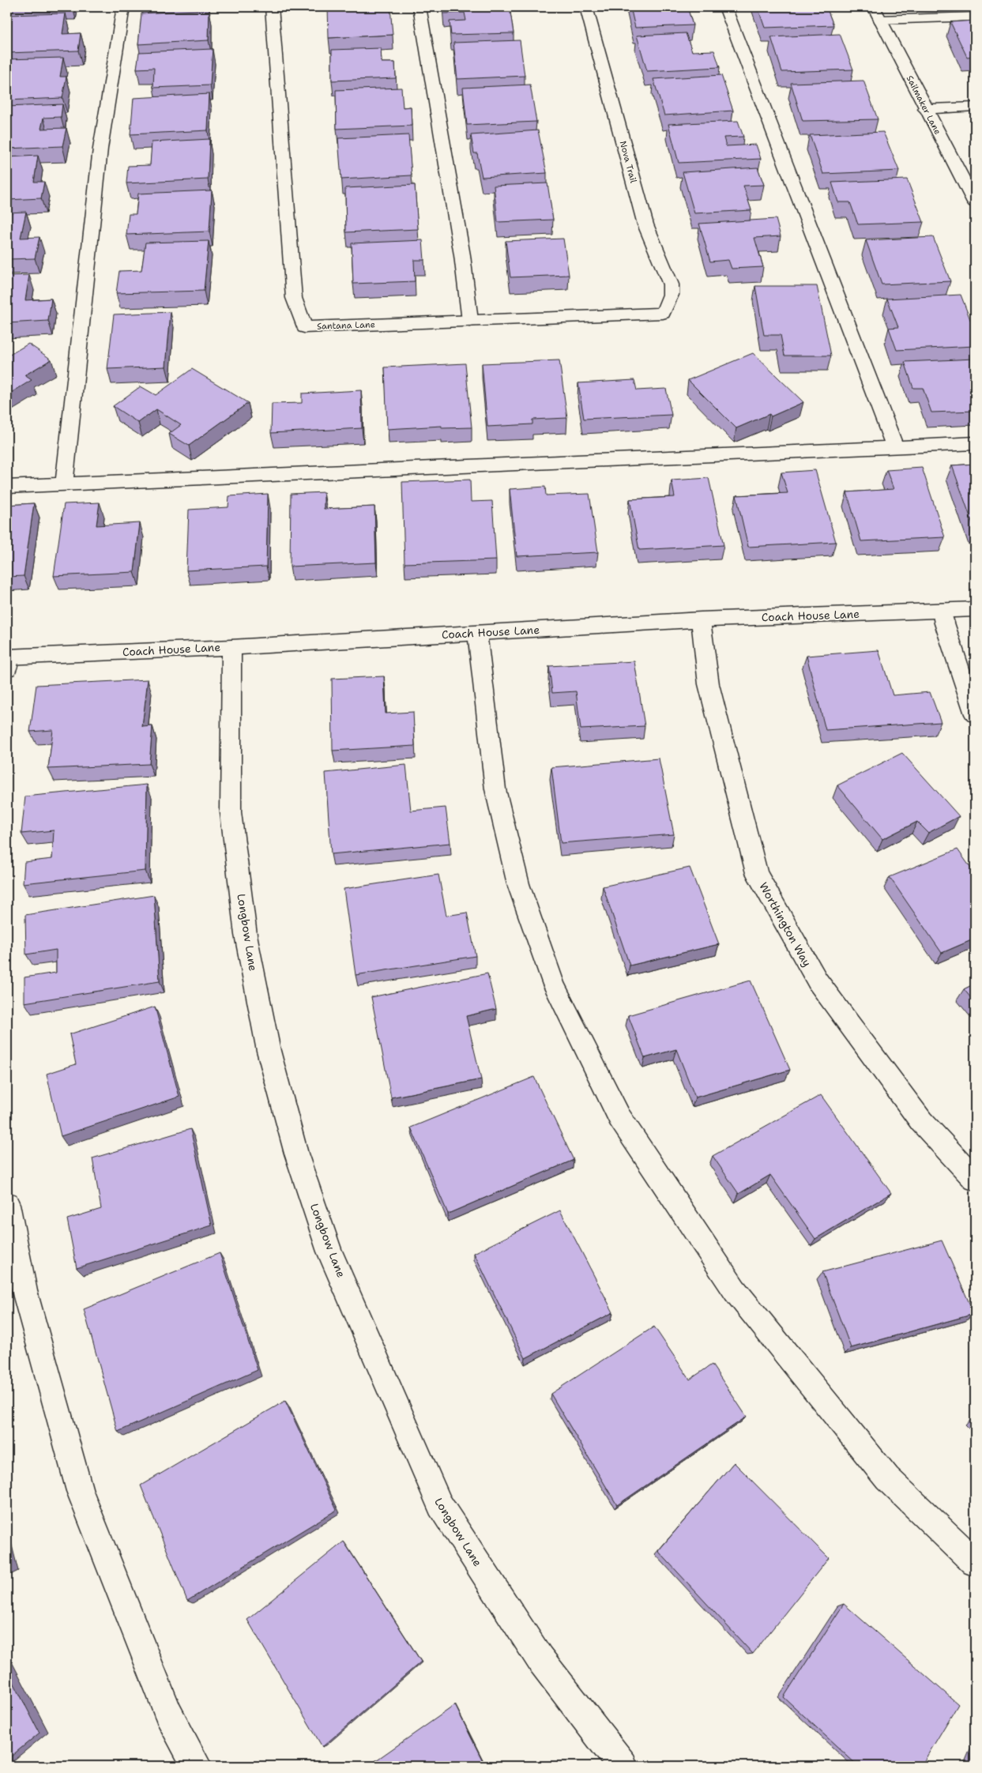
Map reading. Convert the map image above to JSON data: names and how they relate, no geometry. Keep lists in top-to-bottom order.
{
  "streets": {
    "street": [
      "Sailmaker Lane",
      "Nova Trail",
      "Santana Lane",
      "Coach House Lane",
      "Worthington Way",
      "Longbow Lane"
    ]
  },
  "crossings": [
    ["Nova Trail", "Santana Lane"],
    ["Coach House Lane", "Worthington Way"],
    ["Coach House Lane", "Longbow Lane"]
  ]
}
